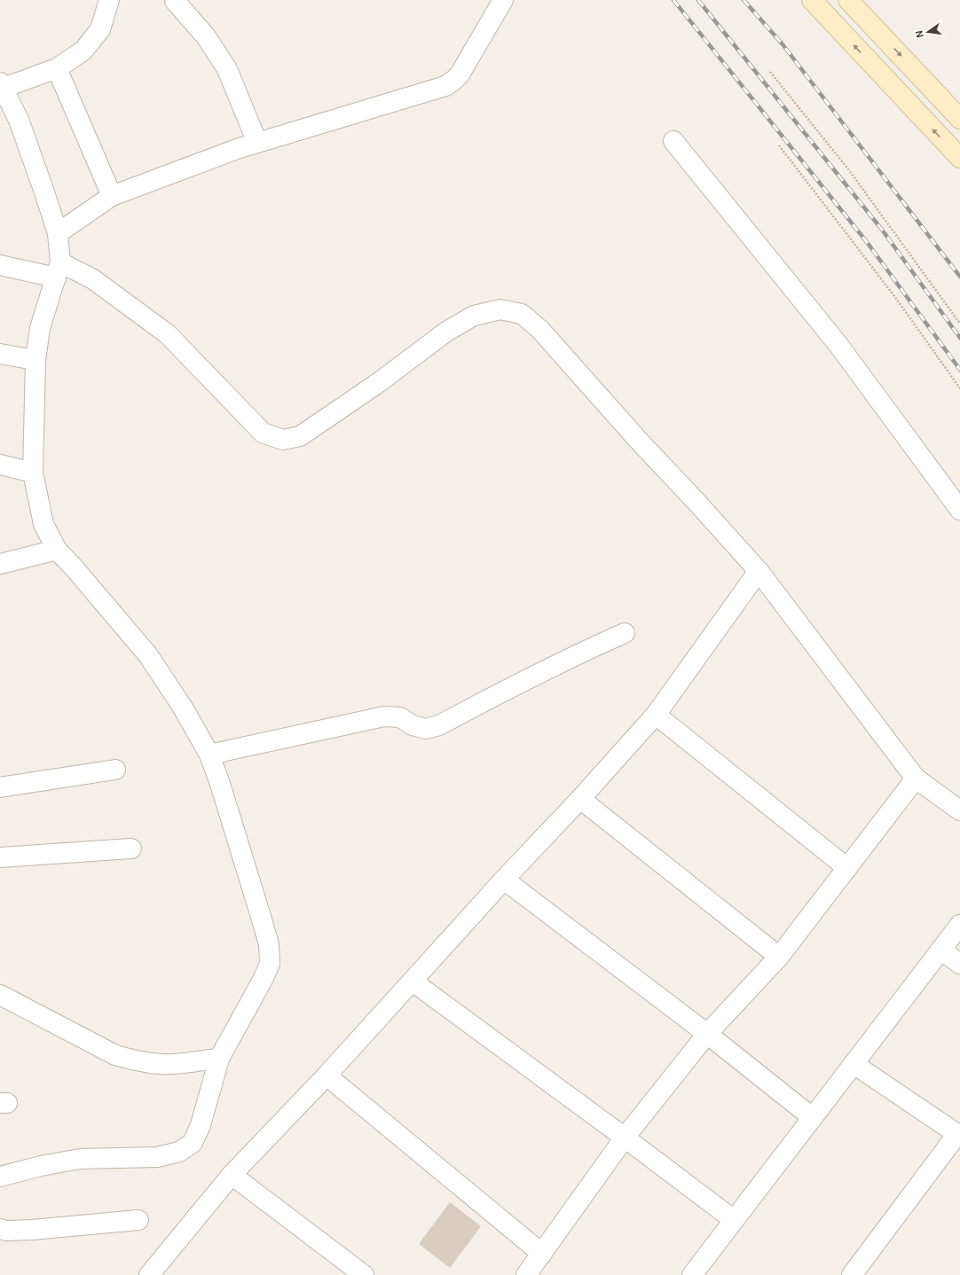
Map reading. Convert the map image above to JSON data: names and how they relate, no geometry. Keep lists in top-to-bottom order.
{
  "north": "left"
}
